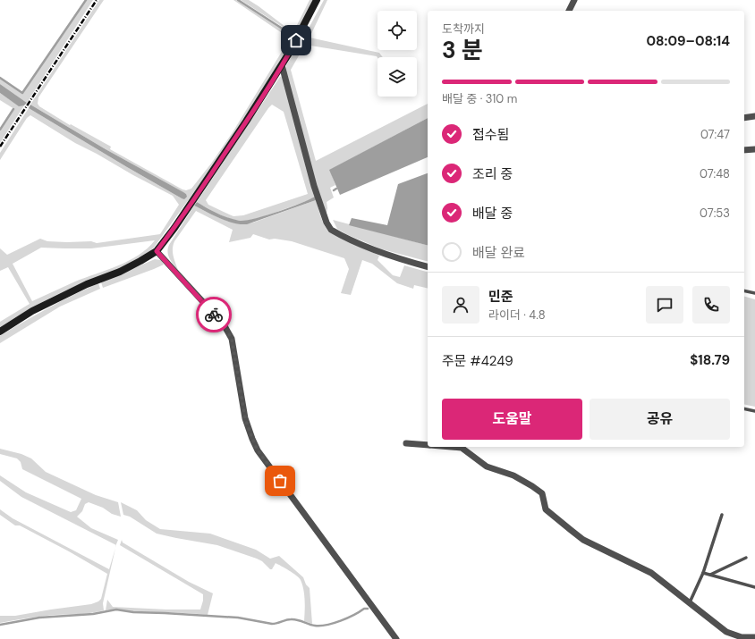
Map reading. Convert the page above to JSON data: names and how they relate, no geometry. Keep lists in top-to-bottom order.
{
  "page": {
    "heading": ["3 분", "도착까지", "08:09–08:14"],
    "panel": [
      "민준",
      "라이더 · 4.8",
      "주문 #4249",
      "$18.79"
    ],
    "bar": "배달 중 · 310 m",
    "list": [
      ["접수됨", "07:47"],
      ["조리 중", "07:48"],
      ["배달 중", "07:53"],
      "배달 완료"
    ],
    "buttons": ["도움말", "공유"]
  }
}
